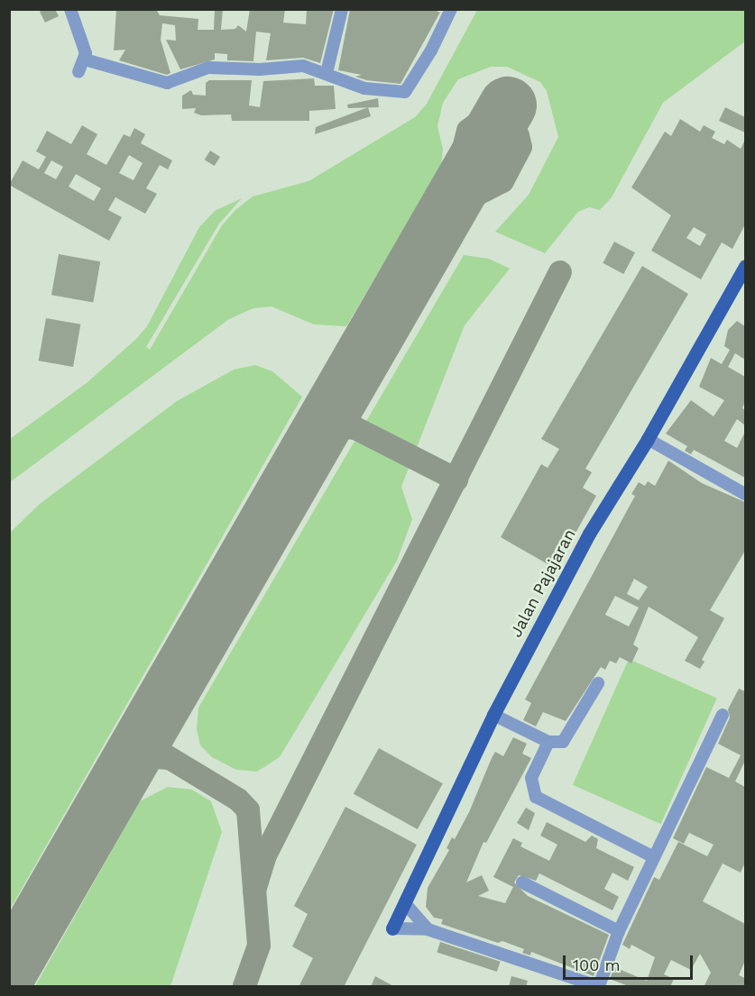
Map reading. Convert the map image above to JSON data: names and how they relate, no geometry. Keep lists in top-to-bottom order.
{
  "streets": {
    "main road": ["Jalan Pajajaran"]
  },
  "scale_bar": "100 m"
}
